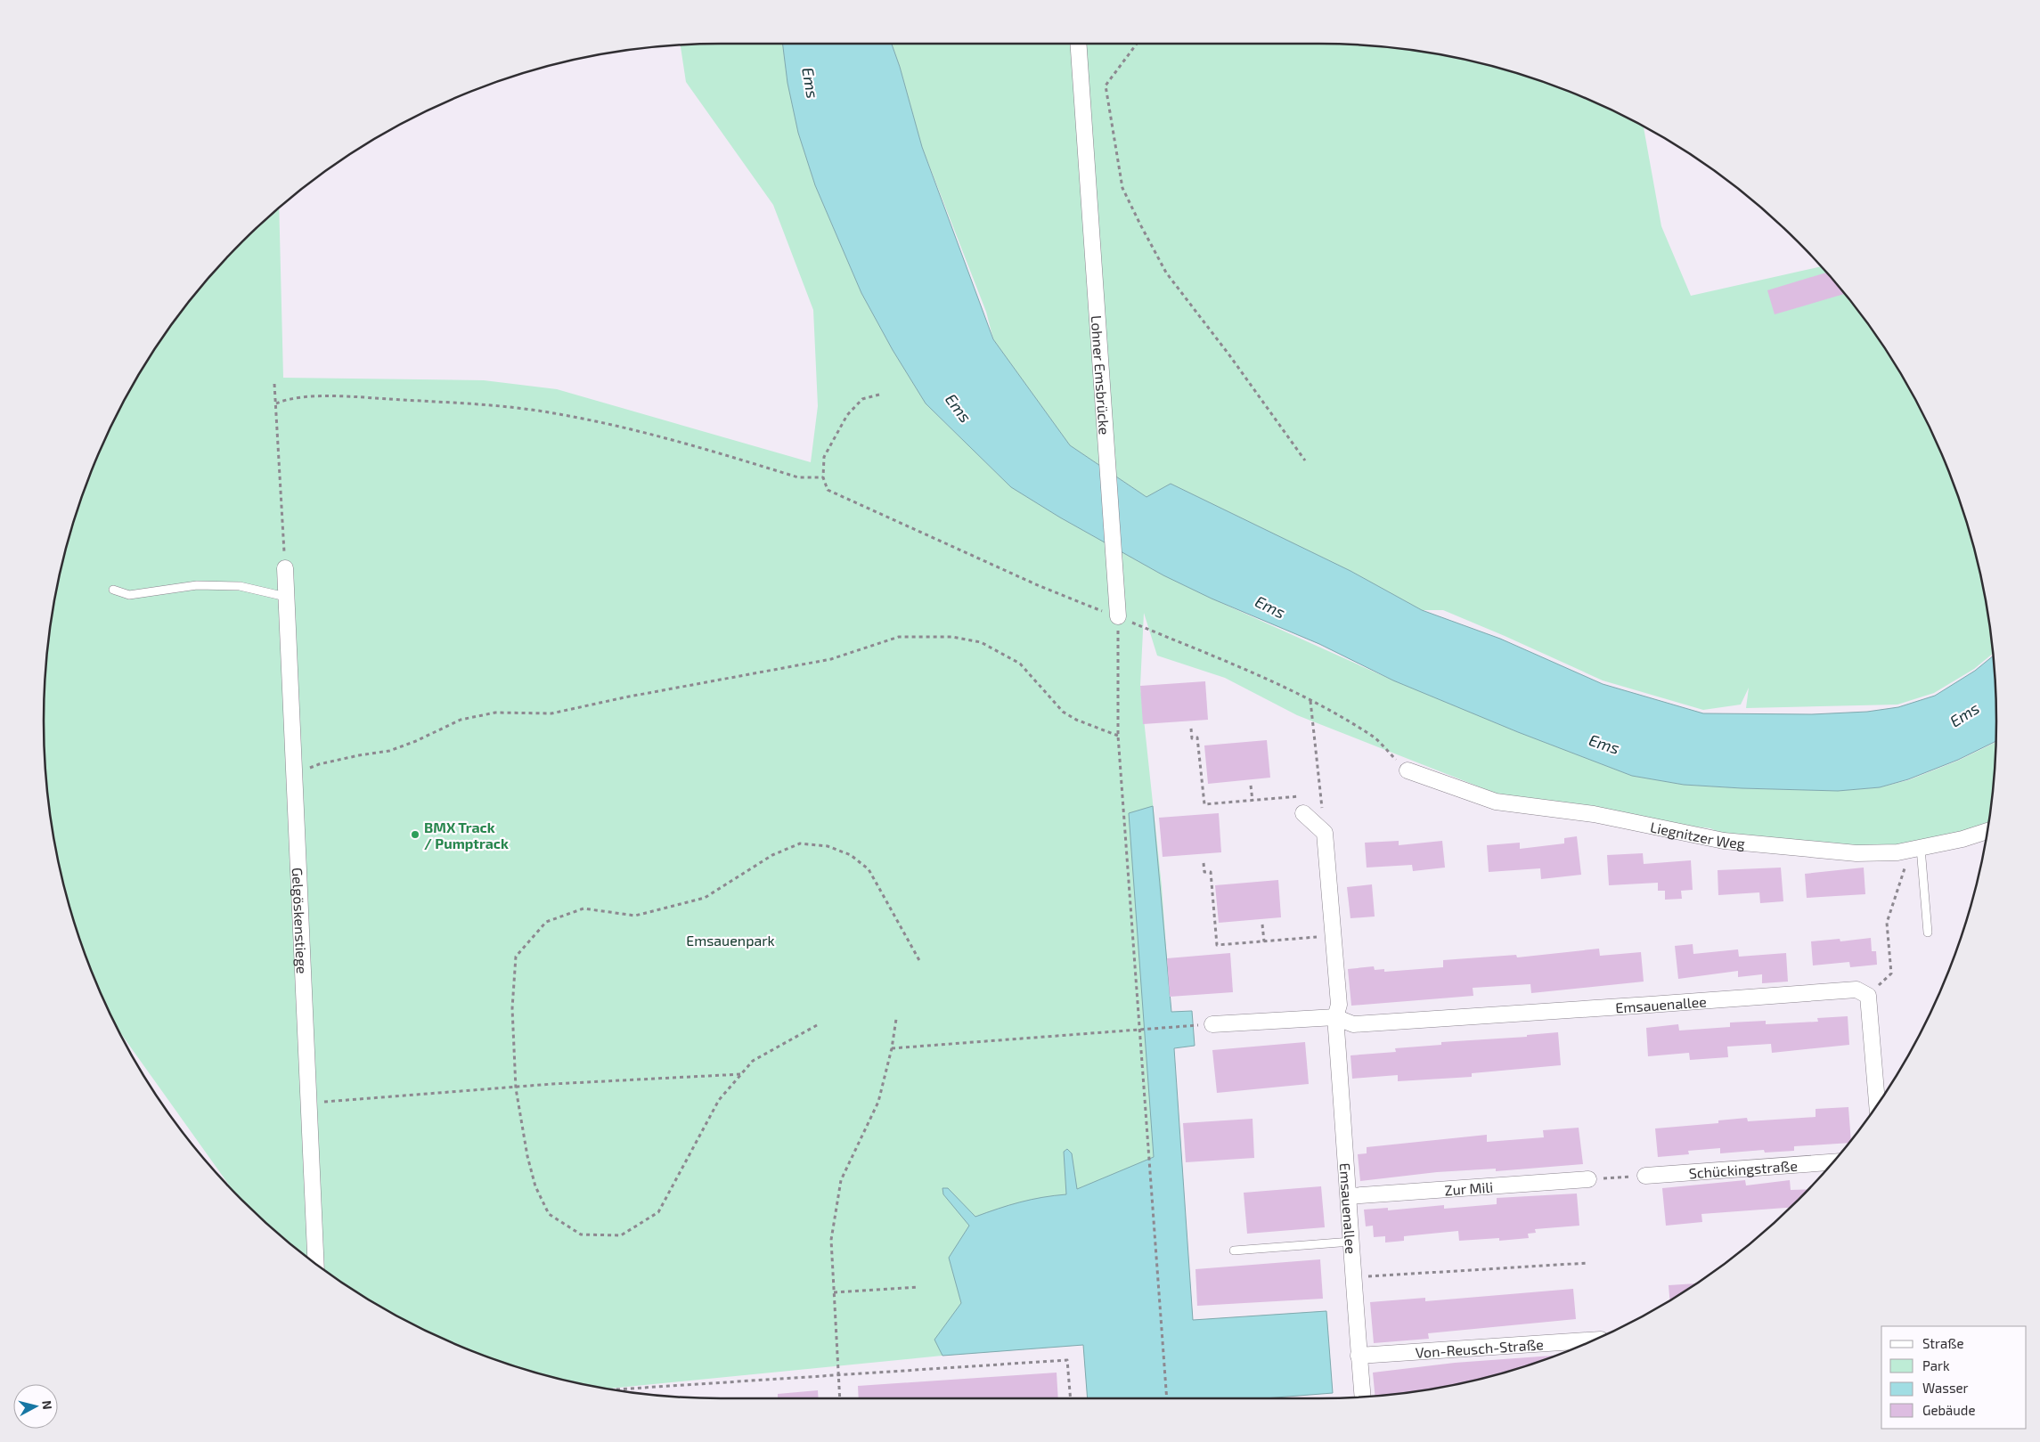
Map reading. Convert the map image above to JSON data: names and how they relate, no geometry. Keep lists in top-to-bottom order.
{
  "streets": {
    "street": [
      "Lohner Emsbrücke",
      "Liegnitzer Weg",
      "Gelgöskenstiege",
      "Emsauenallee",
      "Schückingstraße",
      "Zur Mili",
      "Von-Reusch-Straße"
    ]
  },
  "crossings": [
    ["Emsauenallee", "Zur Mili"],
    ["Emsauenallee", "Von-Reusch-Straße"]
  ],
  "water": ["Ems"],
  "parks": ["Emsauenpark"],
  "places": ["BMX Track / Pumptrack"],
  "legend": [
    "Straße",
    "Park",
    "Wasser",
    "Gebäude"
  ],
  "north": "right"
}
